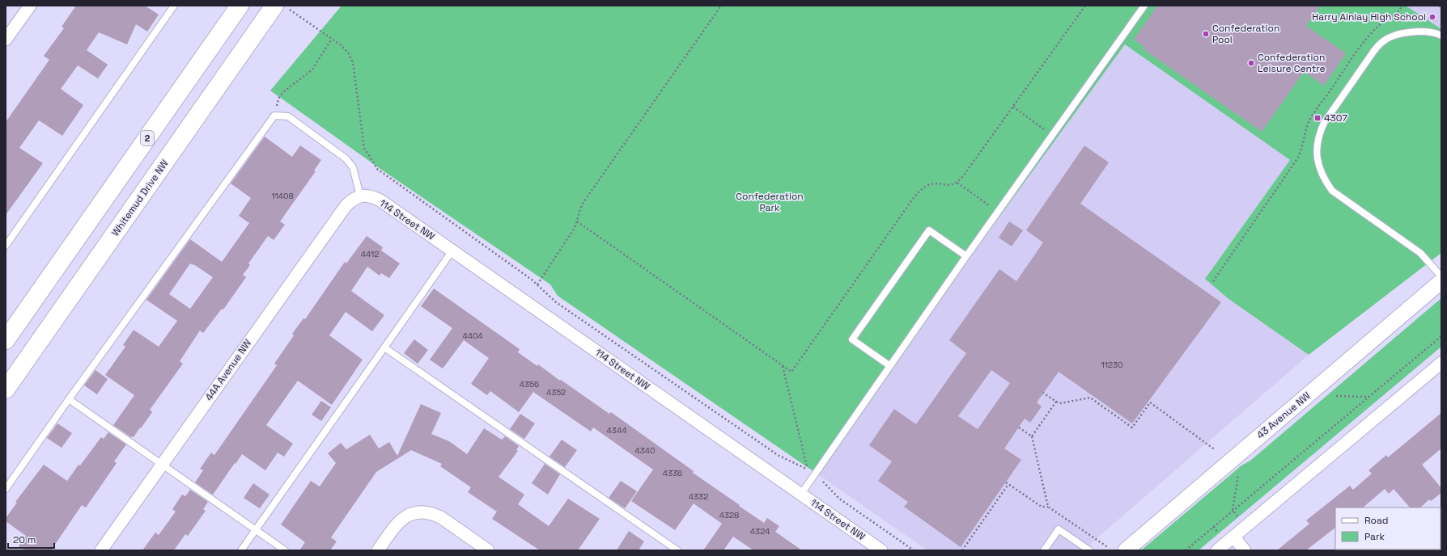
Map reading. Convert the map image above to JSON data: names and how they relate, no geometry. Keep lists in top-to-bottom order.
{
  "streets": {
    "highway": ["2", "Whitemud Drive NW"],
    "street": ["114 Street NW", "44A Avenue NW", "43 Avenue NW"]
  },
  "crossings": [
    ["114 Street NW", "44A Avenue NW"]
  ],
  "parks": ["Confederation Park"],
  "places": {
    "other": ["Harry Ainlay High School", "Confederation Pool", "Confederation Leisure Centre"],
    "transit": ["4307"]
  },
  "house_numbers": [
    "11408",
    "4412",
    "4404",
    "11230",
    "4356",
    "4352",
    "4344",
    "4340",
    "4336",
    "4332",
    "4328",
    "4324"
  ],
  "legend": ["Road", "Park"],
  "scale_bar": "20 m"
}
